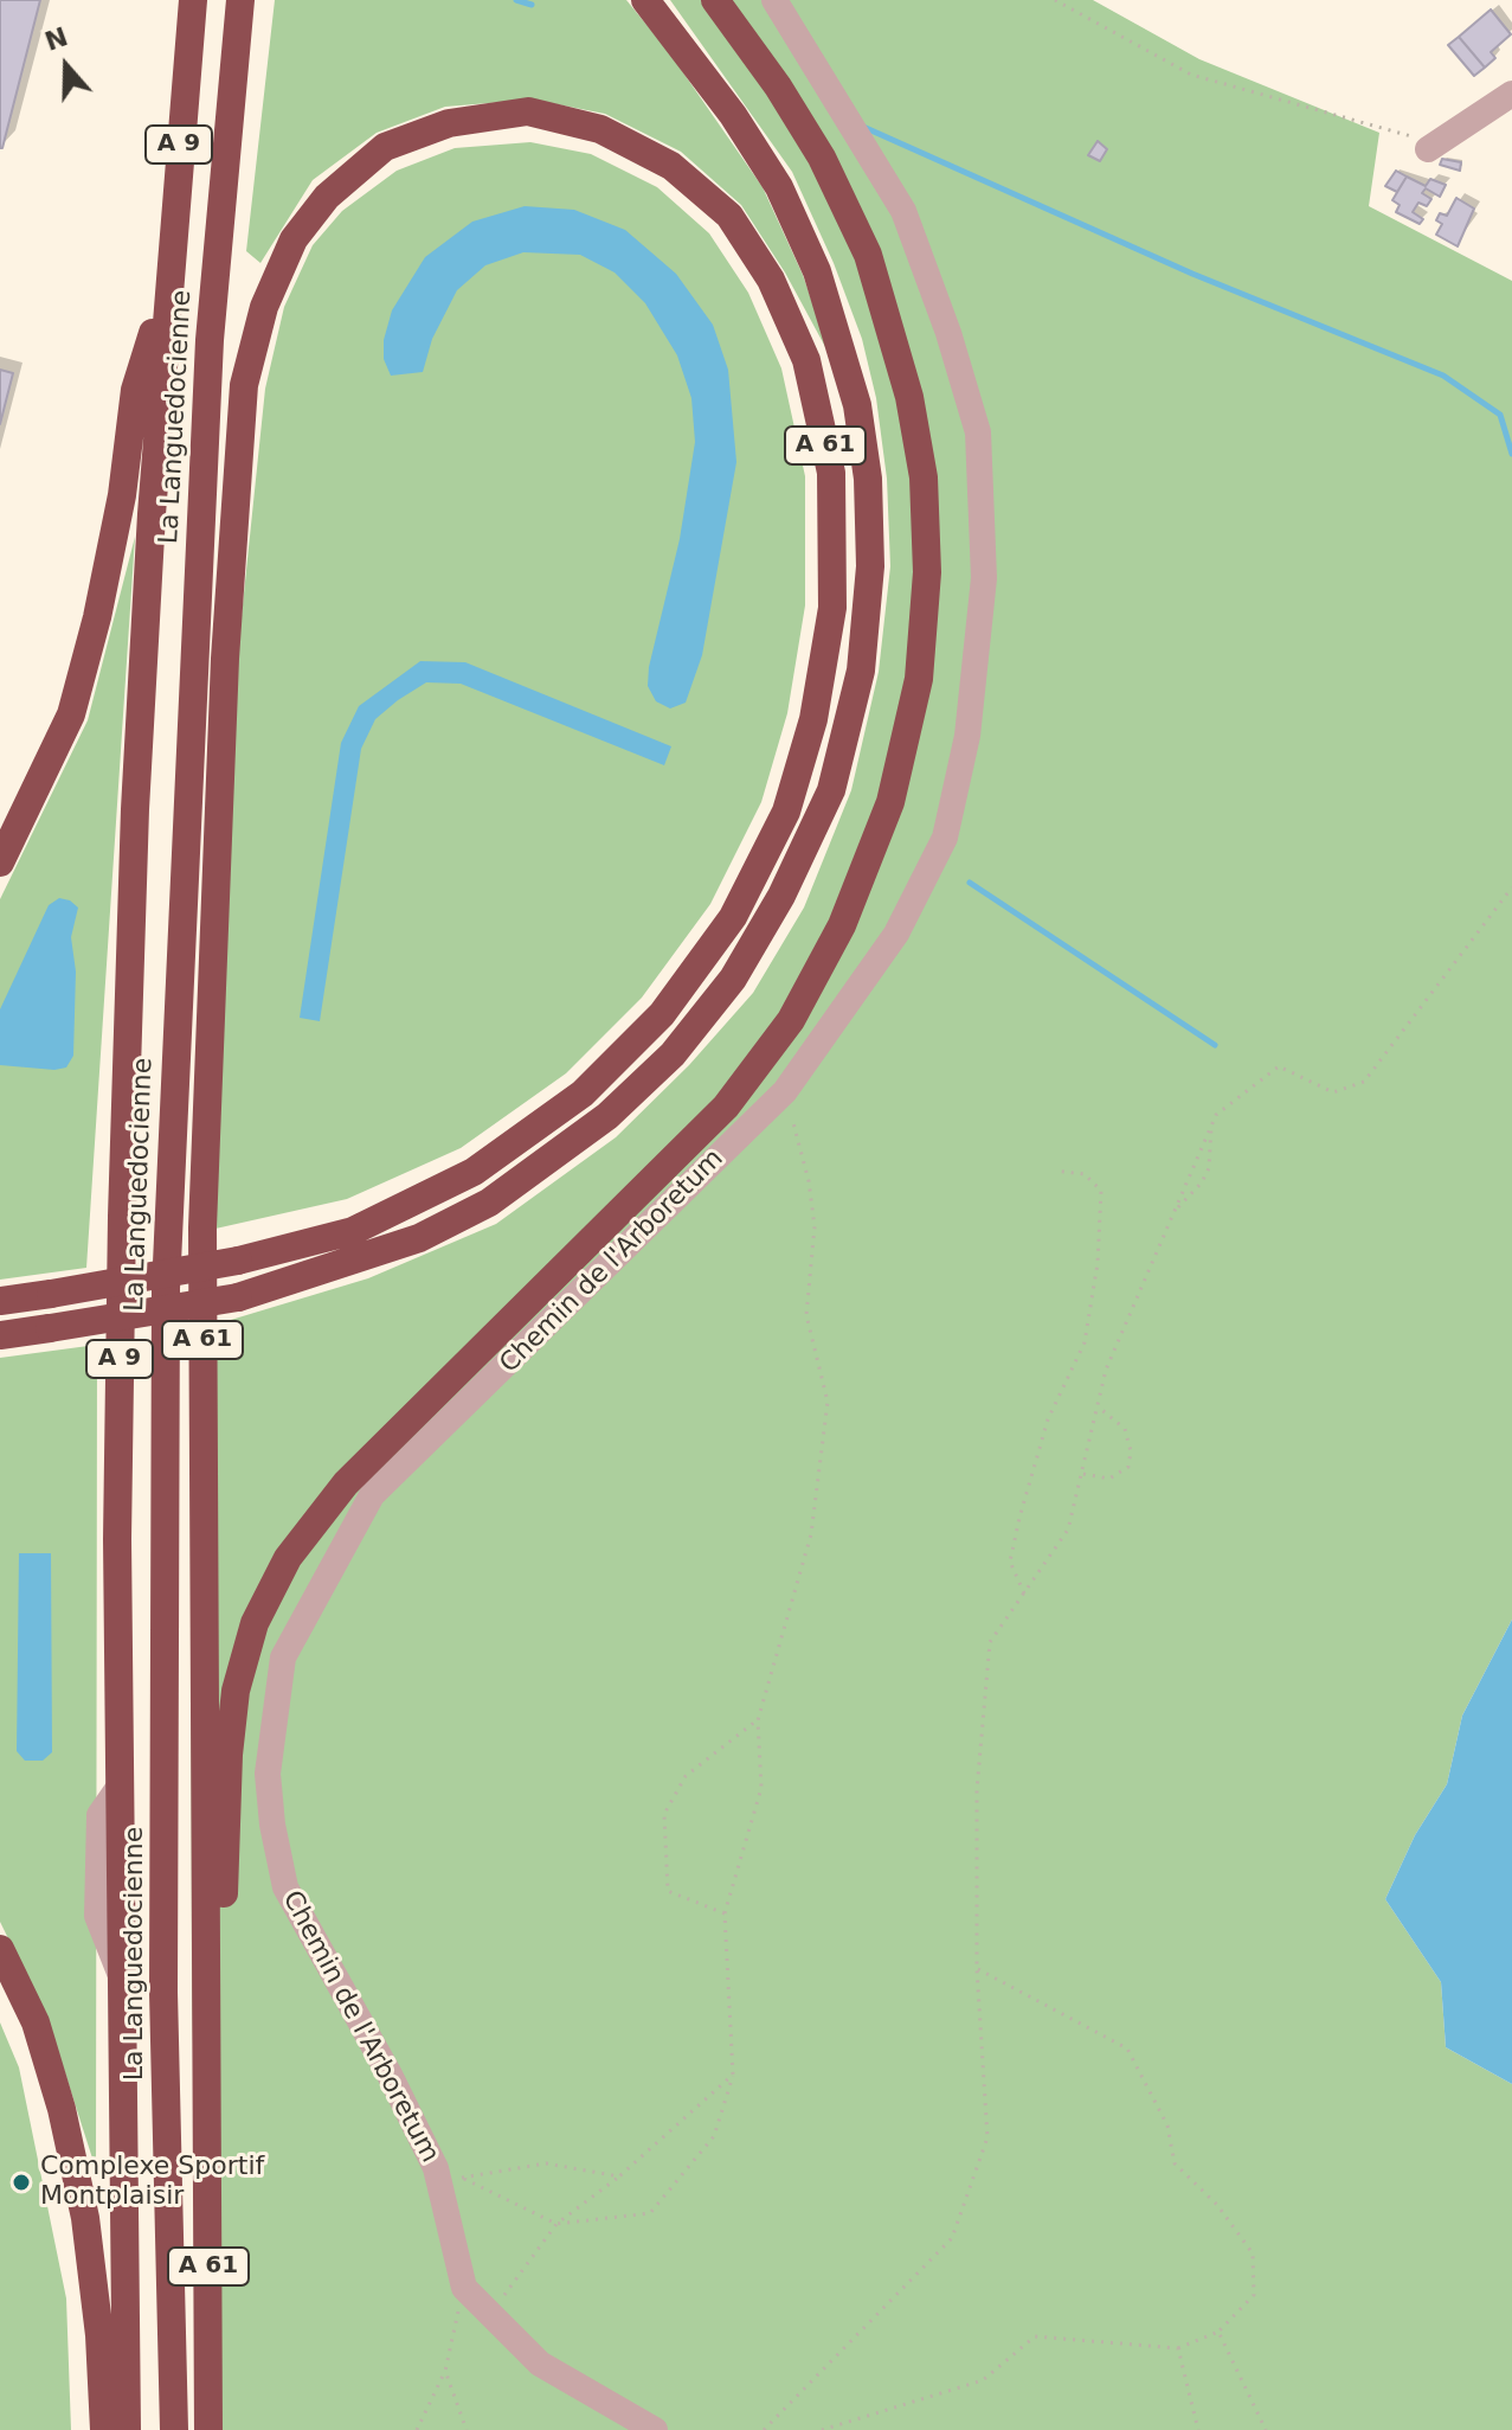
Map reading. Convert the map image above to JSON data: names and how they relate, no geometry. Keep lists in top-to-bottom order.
{
  "streets": {
    "highway": ["A 9", "La Languedocienne", "A 61"],
    "street": ["Chemin de l'Arboretum"]
  },
  "places": ["Complexe Sportif Montplaisir"],
  "north": "top"
}
